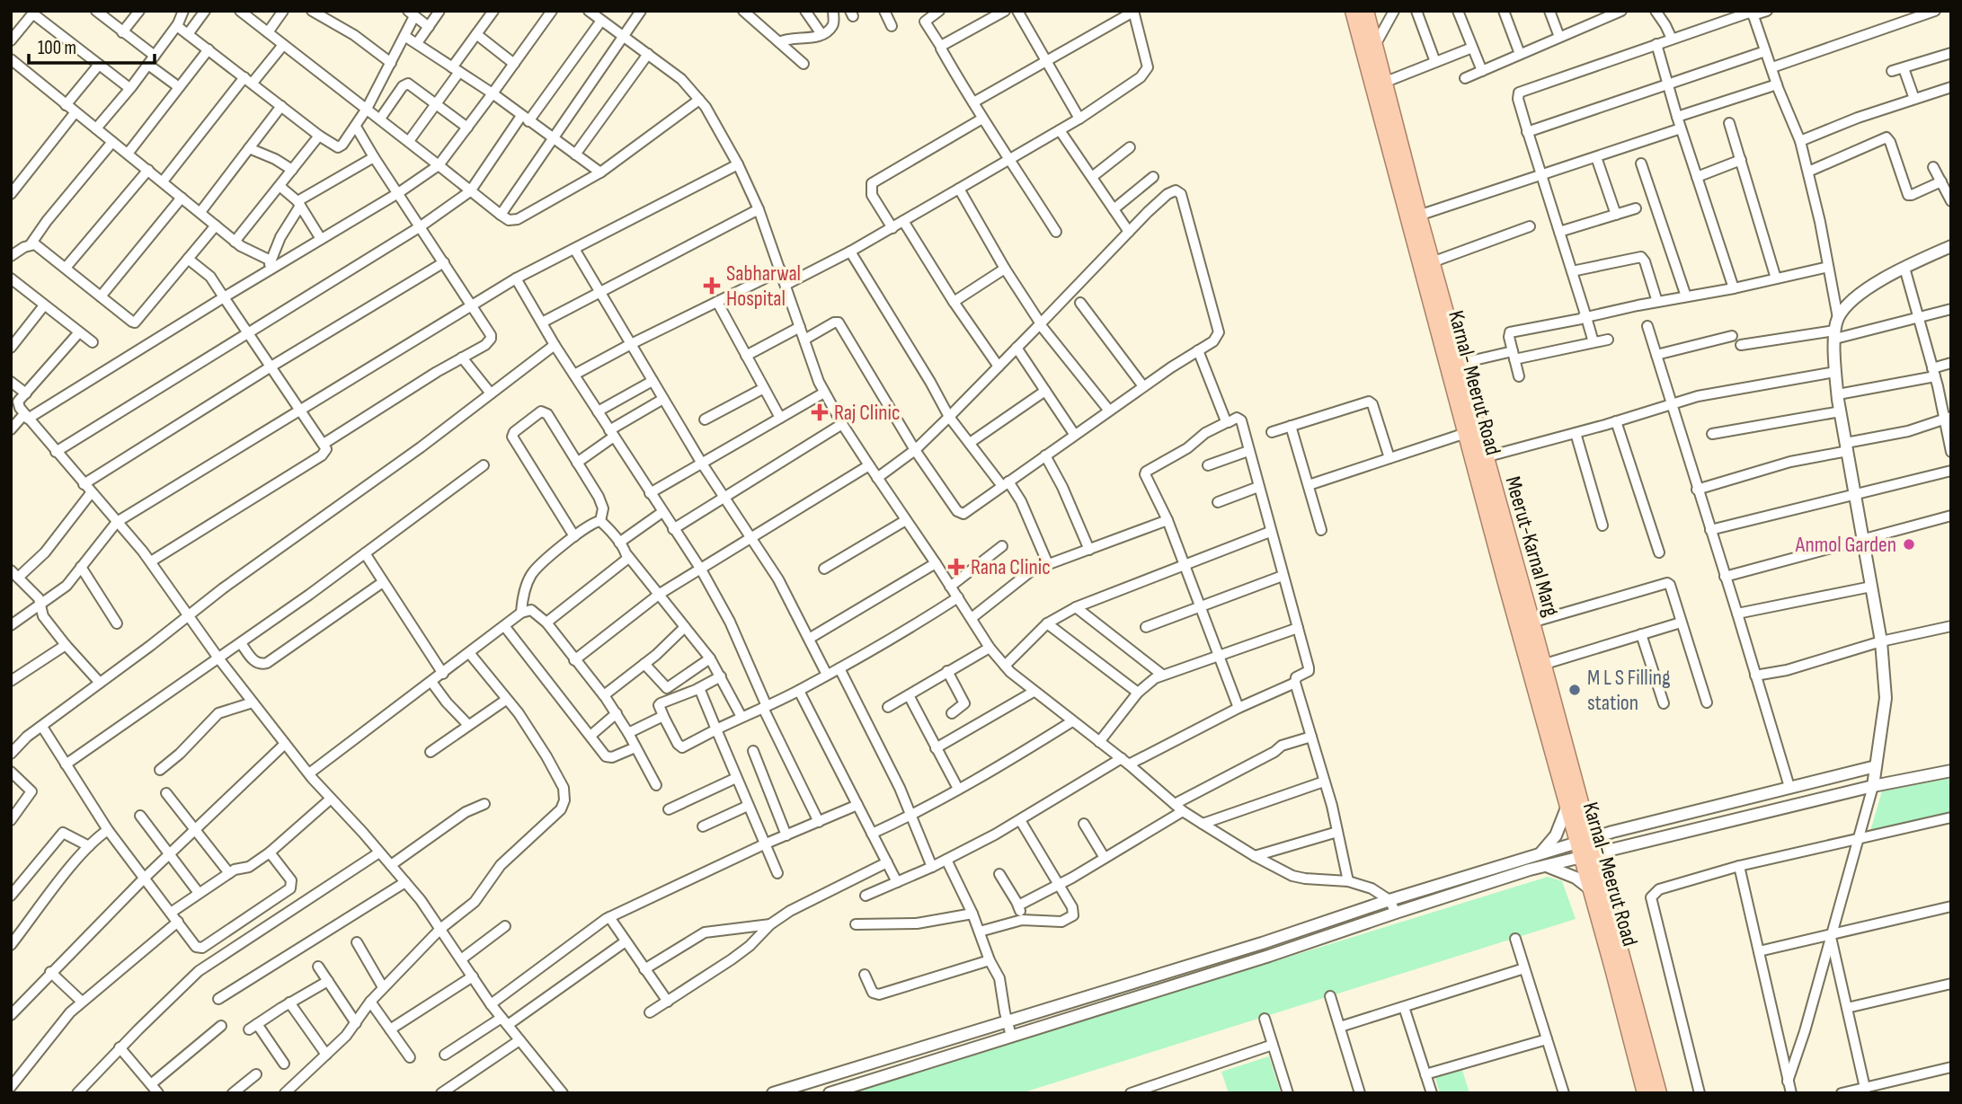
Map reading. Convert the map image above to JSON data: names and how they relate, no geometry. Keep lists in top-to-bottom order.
{
  "streets": {
    "highway": ["Karnal- Meerut Road", "Meerut-Karnal Marg"]
  },
  "crossings": [
    ["Karnal- Meerut Road", "Meerut-Karnal Marg"]
  ],
  "places": {
    "health": ["Sabharwal Hospital", "Raj Clinic", "Rana Clinic"],
    "other": ["Anmol Garden", "M L S Filling station"]
  },
  "scale_bar": "100 m"
}
